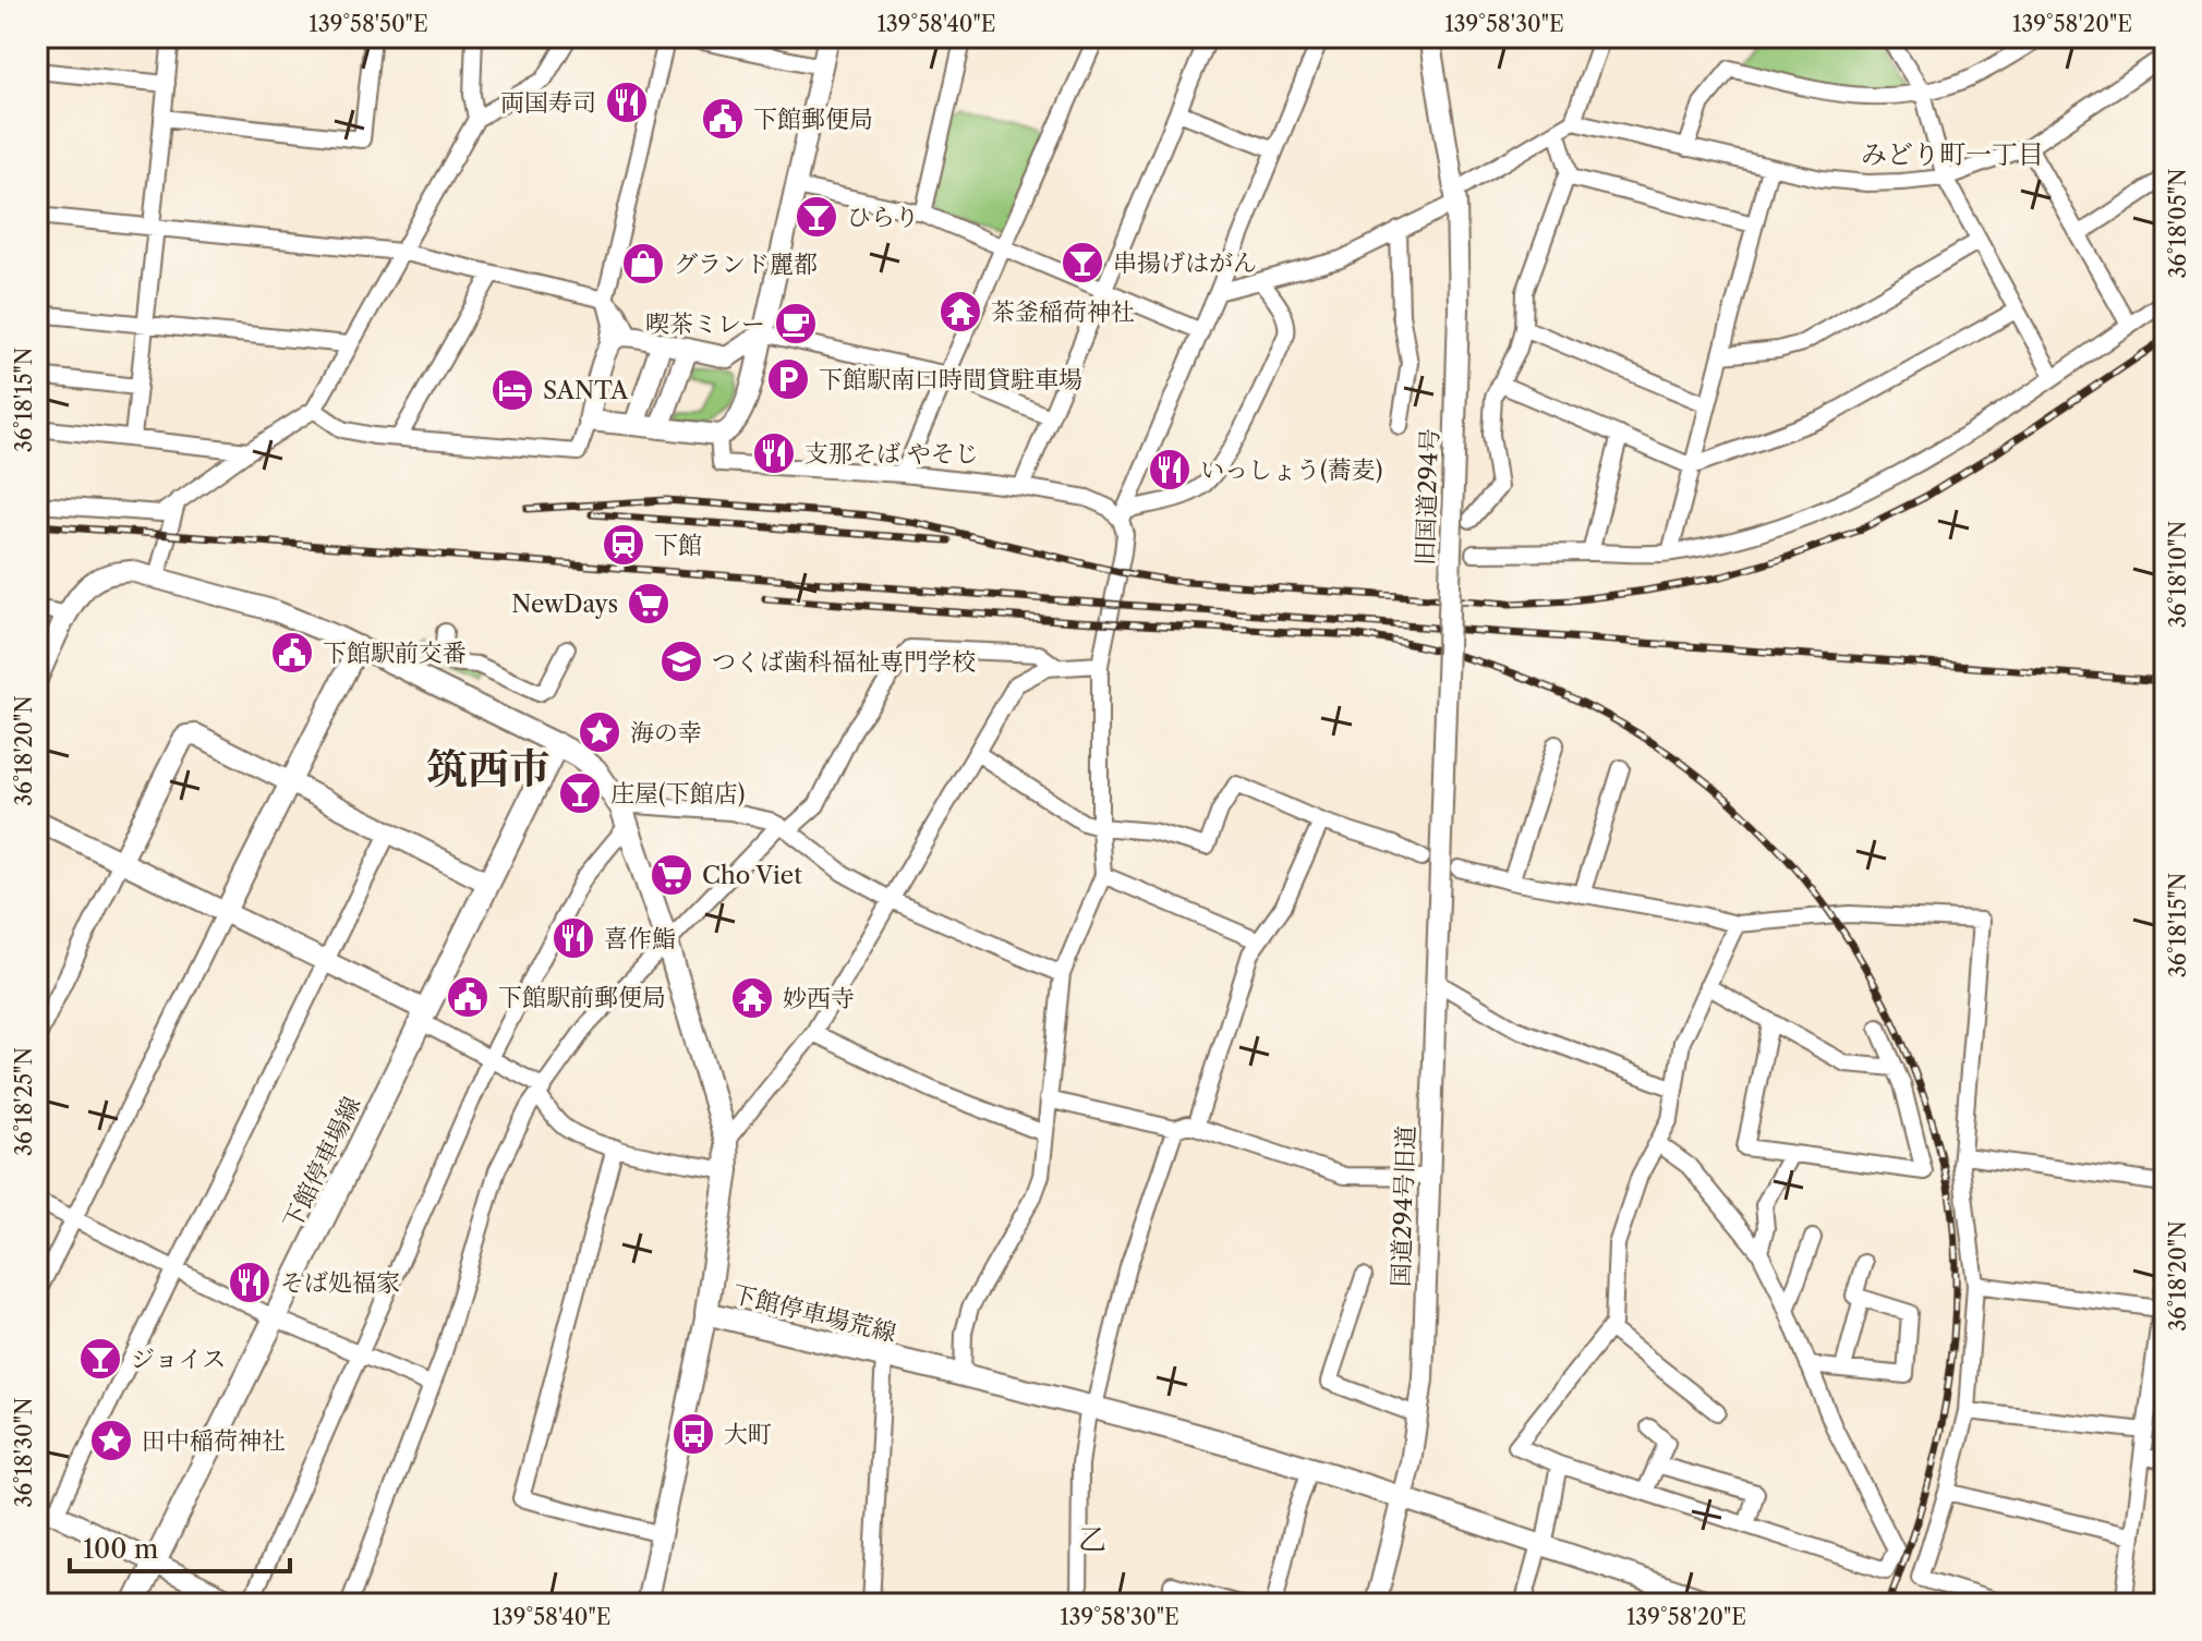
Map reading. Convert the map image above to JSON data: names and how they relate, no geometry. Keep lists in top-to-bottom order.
{
  "streets": {
    "main road": ["下館停車場線", "下館停車場荒線"],
    "street": ["旧国道294号", "国道294号旧道"]
  },
  "crossings": [
    ["旧国道294号", "国道294号旧道"],
    ["下館停車場線", "下館停車場荒線"],
    ["国道294号旧道", "下館停車場荒線"]
  ],
  "districts": ["みどり町一丁目", "筑西市", "乙"],
  "places": {
    "restaurant": [
      "両国寿司",
      "支那そば やそじ",
      "いっしょう(蕎麦)",
      "喜作鮨",
      "そば処福家"
    ],
    "public building": ["下館郵便局", "下館駅前交番", "下館駅前郵便局"],
    "bar": [
      "ひらり",
      "串揚げはがん",
      "庄屋(下館店)",
      "ジョイス"
    ],
    "shop": ["グランド麗都"],
    "temple": ["茶釜稲荷神社", "妙西寺"],
    "cafe": ["喫茶ミレー"],
    "parking": ["下館駅南口時間貸駐車場"],
    "hotel": ["SANTA"],
    "station": ["下館"],
    "supermarket": ["NewDays", "Cho Viet"],
    "school or university": ["つくば歯科福祉専門学校"],
    "place": ["海の幸", "田中稲荷神社"],
    "bus stop": ["大町"]
  },
  "scale_bar": "100 m",
  "coordinates": [
    "139°58'50\"E",
    "139°58'40\"E",
    "139°58'30\"E",
    "139°58'20\"E",
    "36°18'05\"N",
    "36°18'15\"N",
    "36°18'10\"N",
    "36°18'20\"N",
    "36°18'25\"N",
    "36°18'30\"N"
  ]
}
